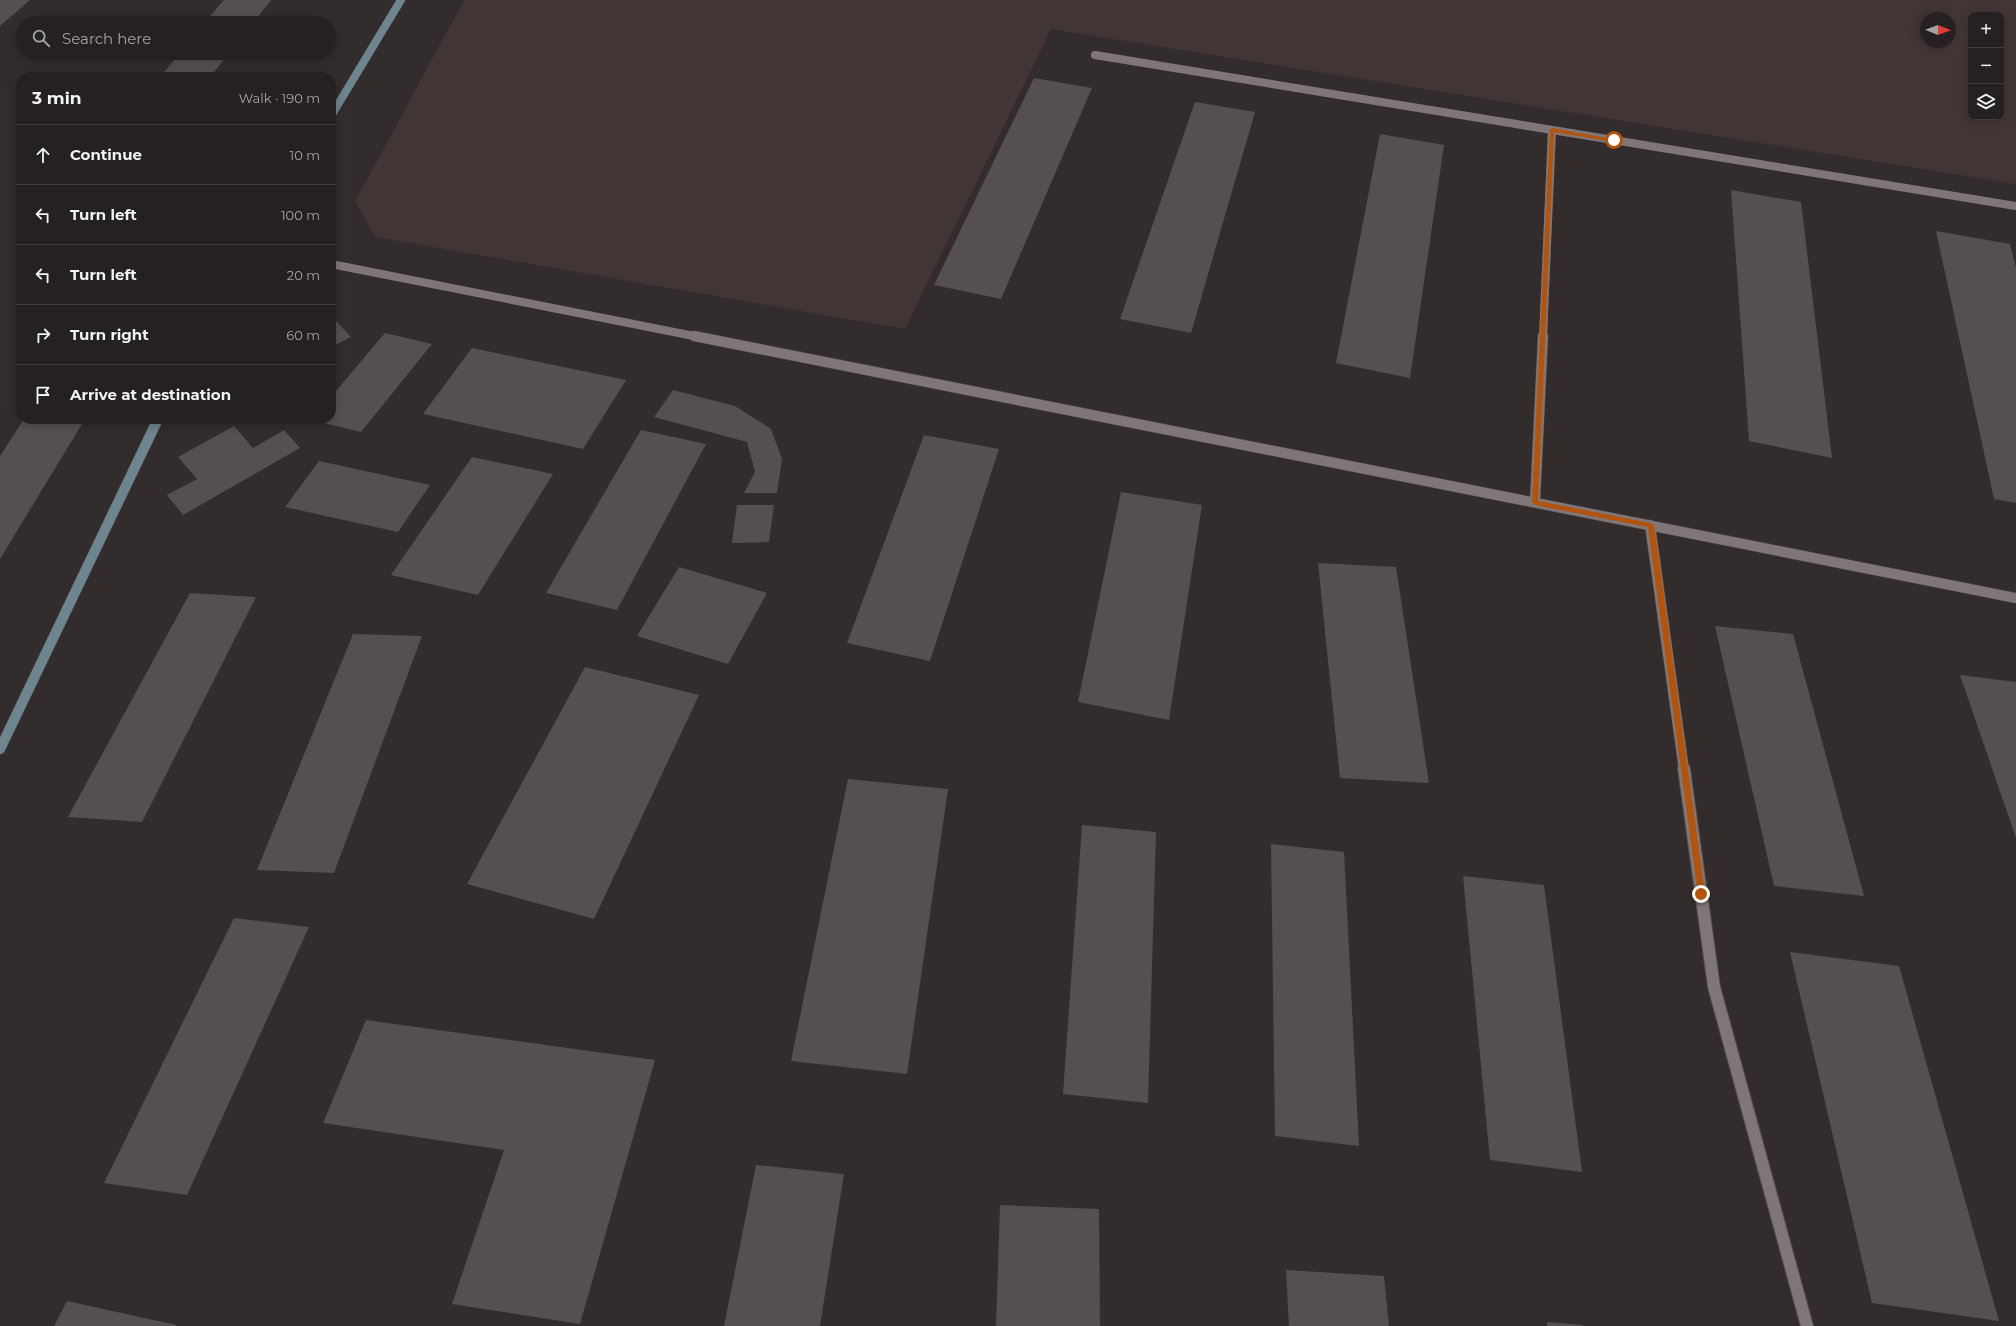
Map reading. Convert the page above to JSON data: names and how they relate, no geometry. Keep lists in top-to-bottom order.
{
  "north": "right",
  "page": {
    "map_buttons": ["+", "−"],
    "search": "Search here",
    "heading": ["3 min", "Walk · 190 m"],
    "list": [
      ["Continue", "10 m"],
      ["Turn left", "100 m"],
      ["Turn left", "20 m"],
      ["Turn right", "60 m"],
      "Arrive at destination"
    ]
  }
}
